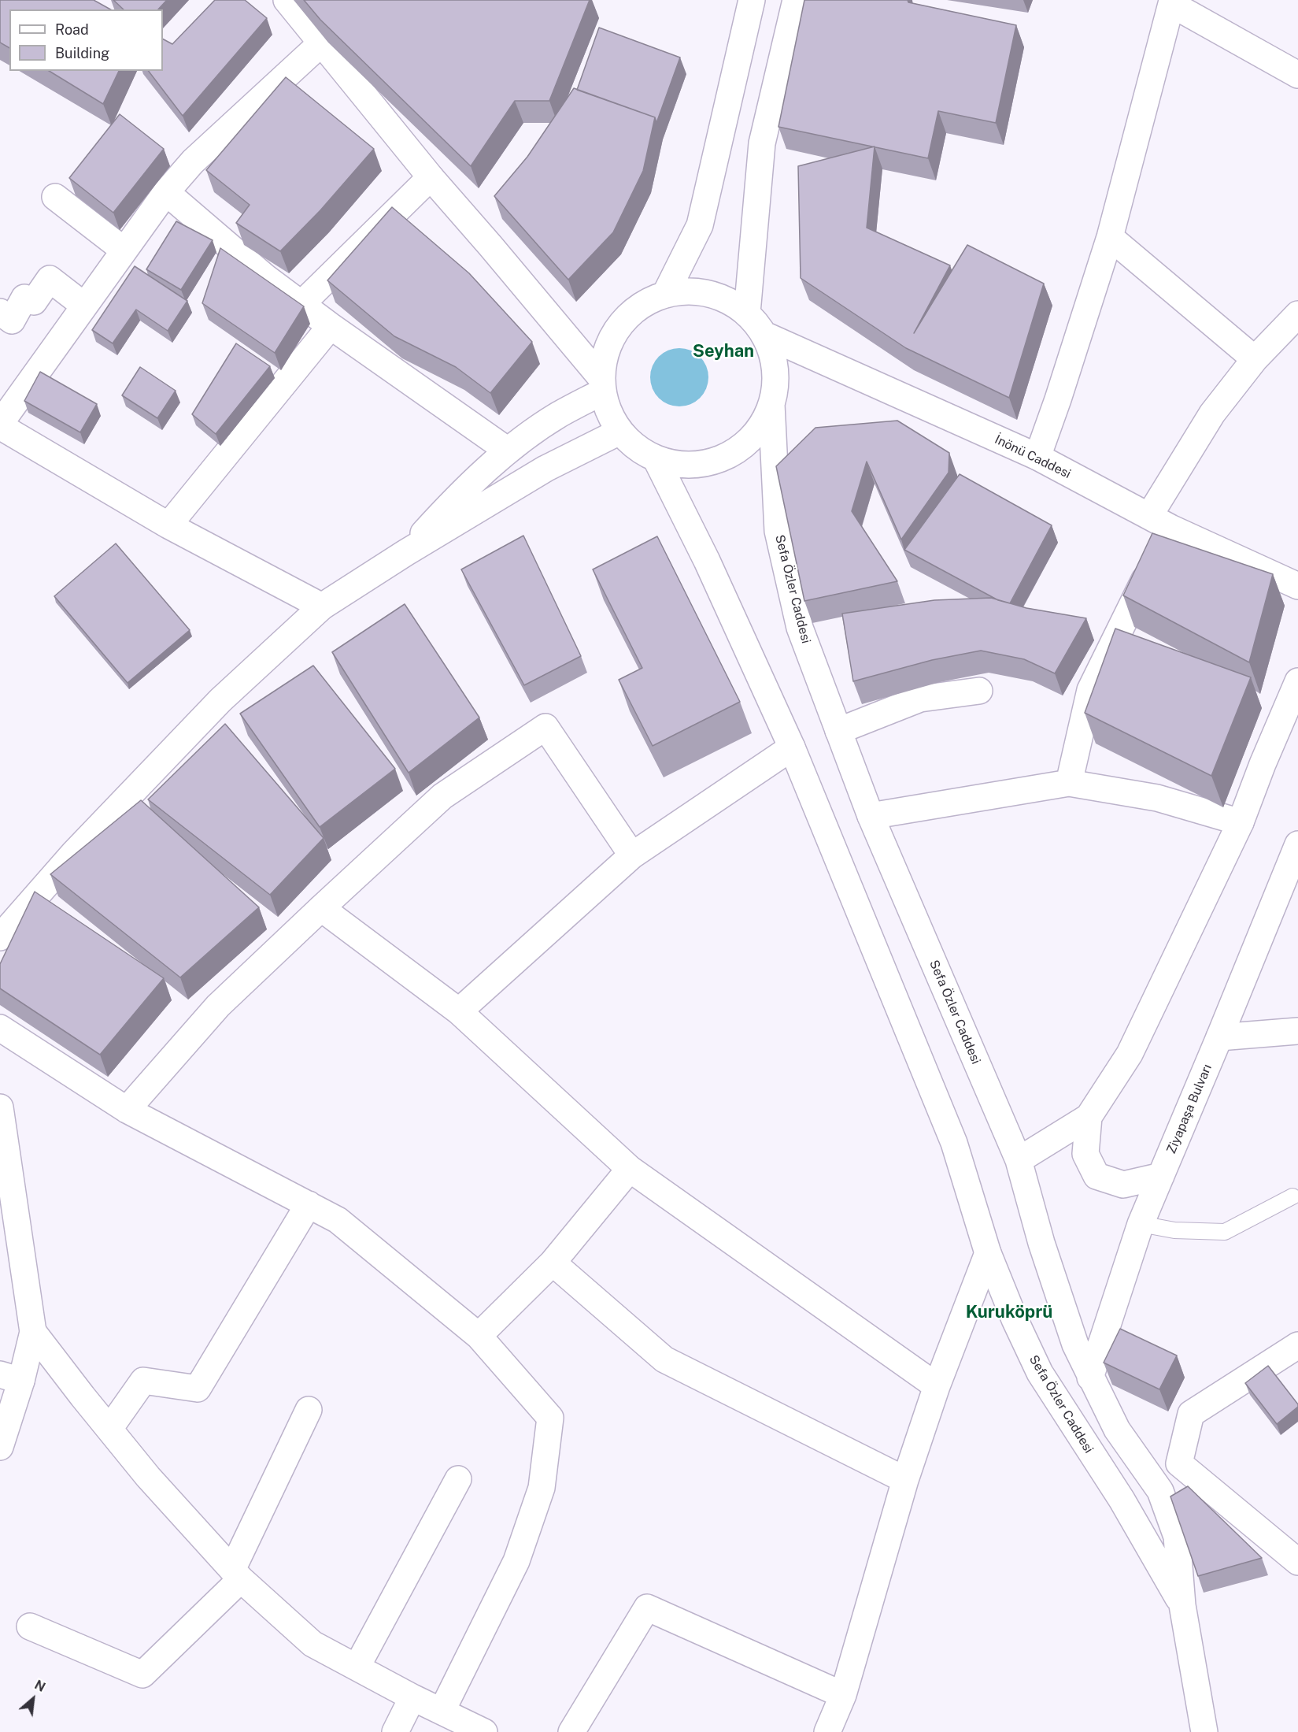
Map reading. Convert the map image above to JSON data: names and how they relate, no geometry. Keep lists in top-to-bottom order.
{
  "streets": {
    "street": ["İnönü Caddesi", "Sefa Özler Caddesi", "Ziyapaşa Bulvarı"]
  },
  "crossings": [
    ["Sefa Özler Caddesi", "Ziyapaşa Bulvarı"]
  ],
  "districts": ["Seyhan", "Kuruköprü"],
  "legend": ["Road", "Building"],
  "north": "top right"
}
